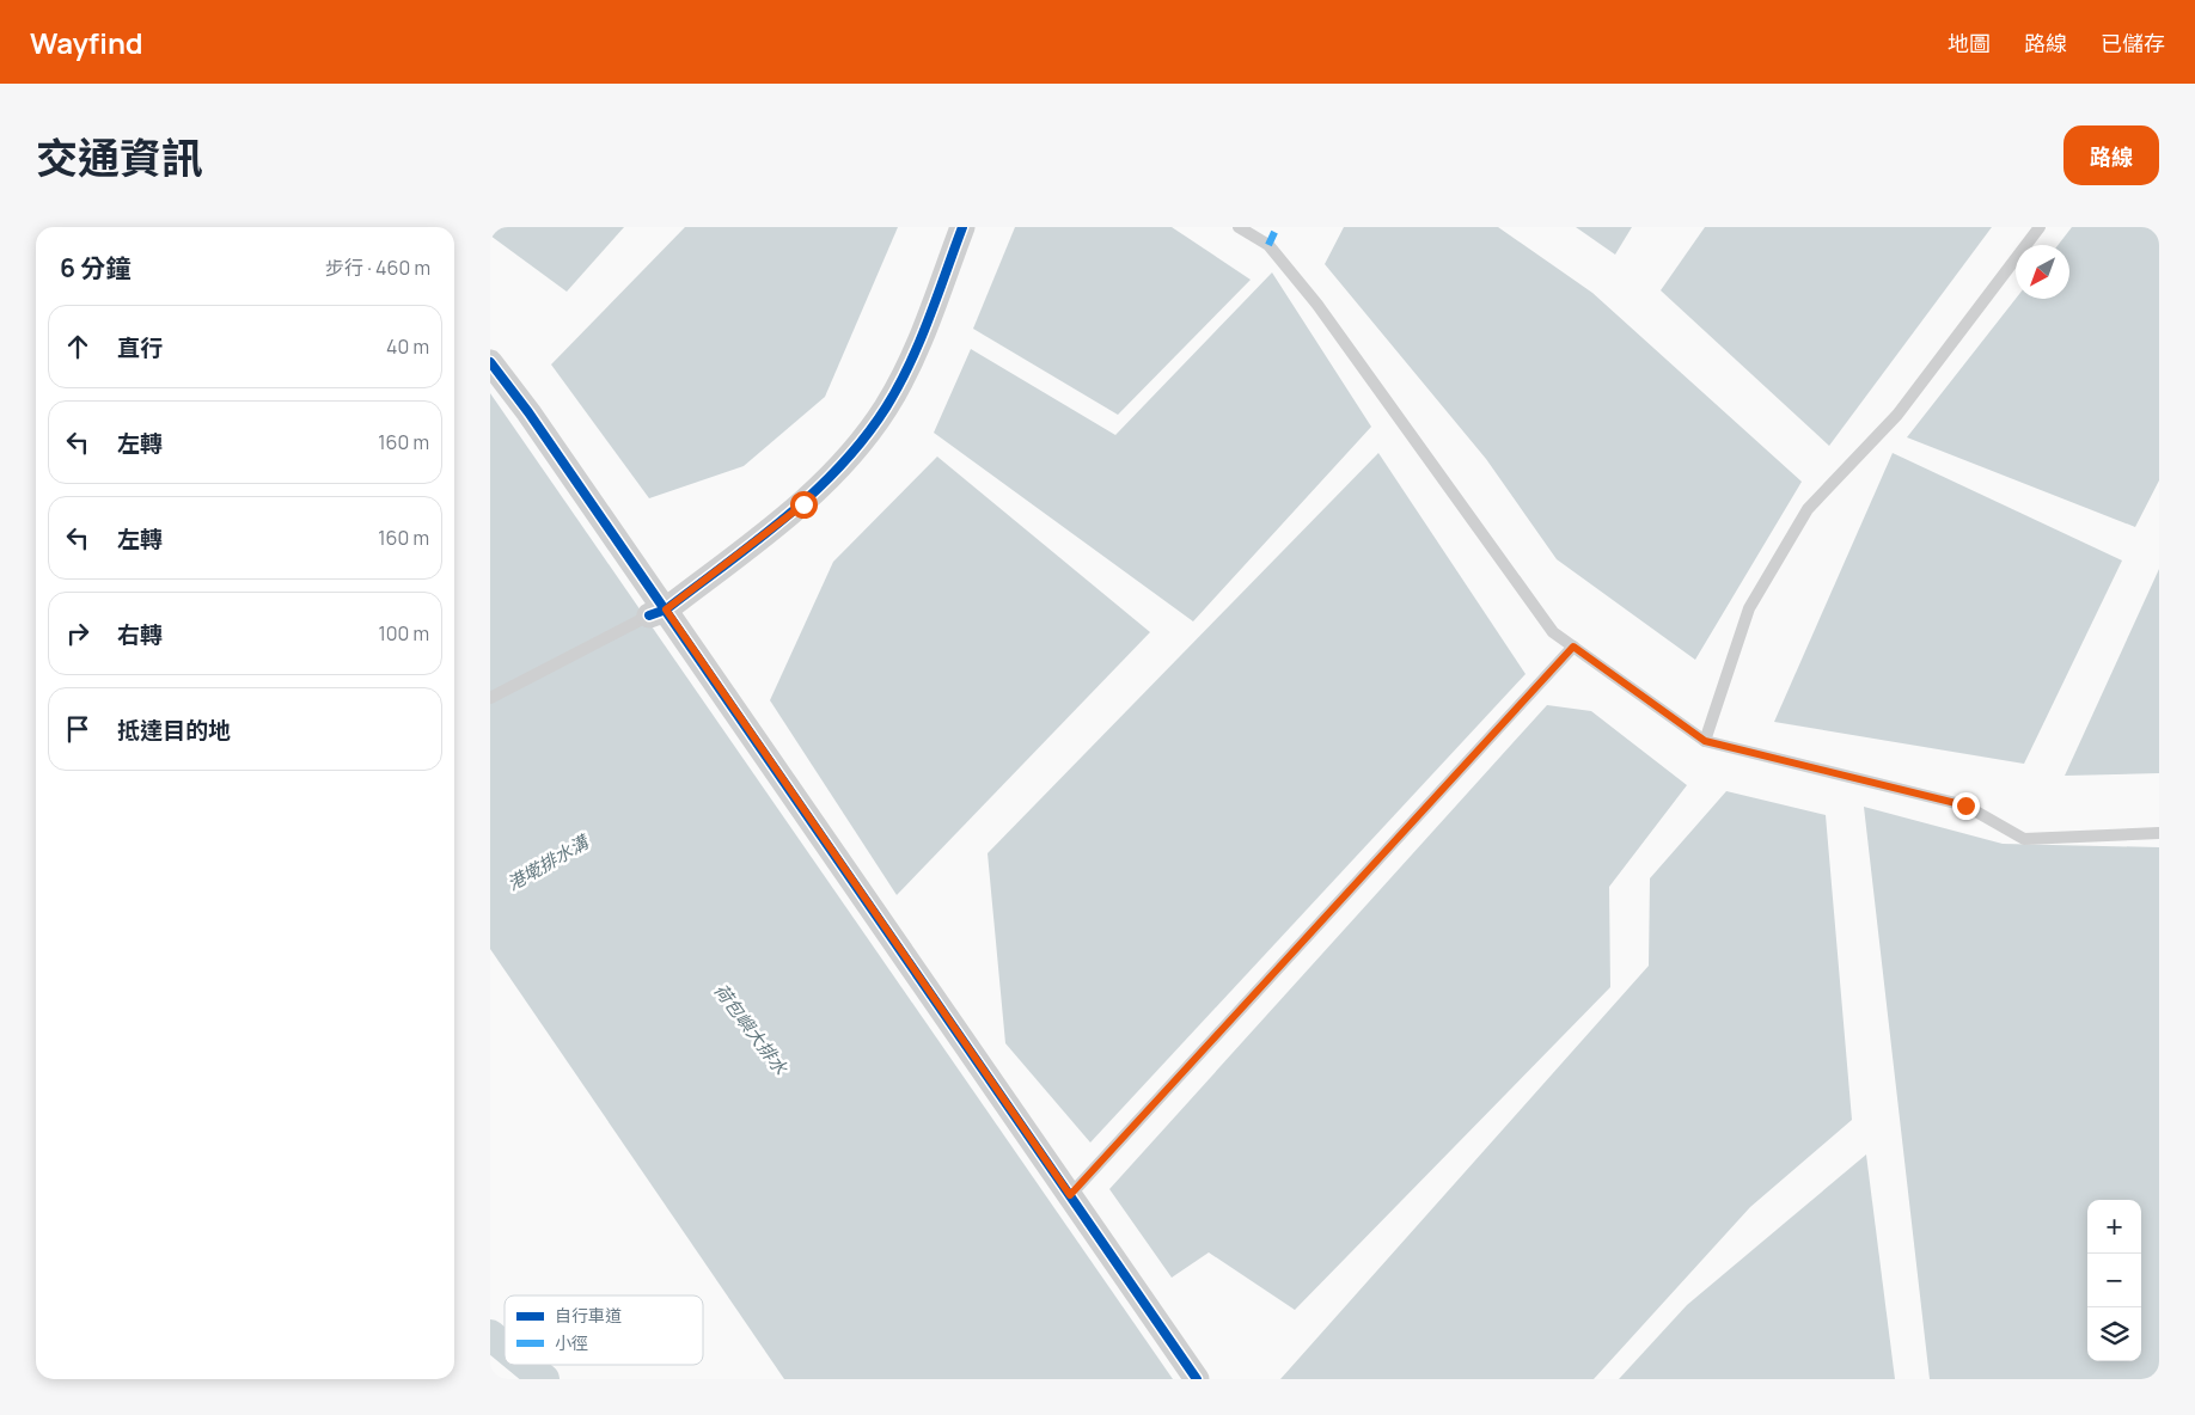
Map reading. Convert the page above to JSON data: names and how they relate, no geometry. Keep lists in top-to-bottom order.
{
  "water": ["港墘排水溝", "荷包嶼大排水"],
  "legend": ["自行車道", "小徑"],
  "north": "bottom left",
  "page": {
    "header": "Wayfind",
    "nav": ["地圖", "路線", "已儲存"],
    "title": "交通資訊",
    "buttons": "路線",
    "heading": ["6 分鐘", "步行 · 460 m"],
    "list": [
      ["直行", "40 m"],
      ["左轉", "160 m"],
      ["左轉", "160 m"],
      ["右轉", "100 m"],
      "抵達目的地"
    ],
    "map_buttons": ["+", "−"]
  }
}
